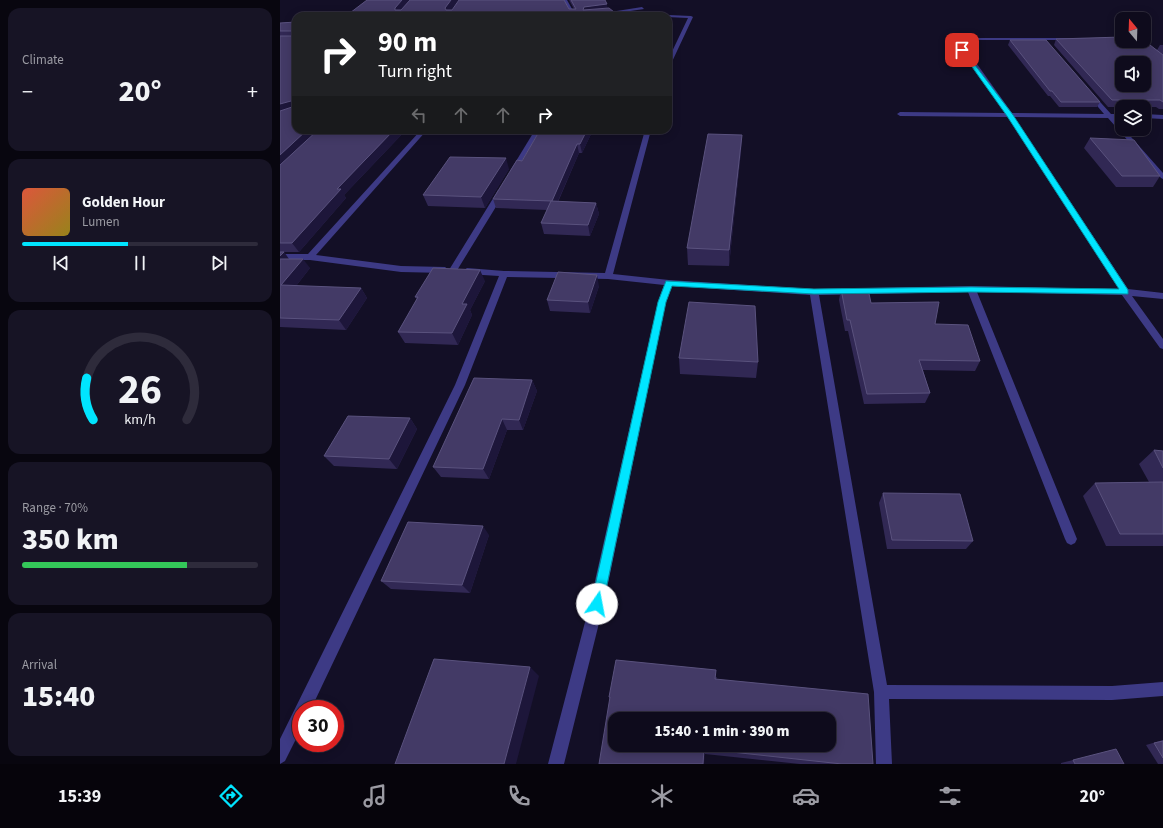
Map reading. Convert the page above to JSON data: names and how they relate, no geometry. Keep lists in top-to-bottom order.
{
  "north": "top",
  "page": {
    "tile": [
      "Climate",
      ["Range · 70%", "350 km"],
      ["Arrival", "15:40"]
    ],
    "turn": ["90 m", "Turn right"],
    "heat": ["−", "20°", "+"],
    "song": ["Golden Hour", "Lumen"],
    "limit": "30",
    "trip": "15:40 · 1 min · 390 m",
    "tabs": ["15:39", "20°"],
    "gauge": ["26", "km/h"]
  }
}
